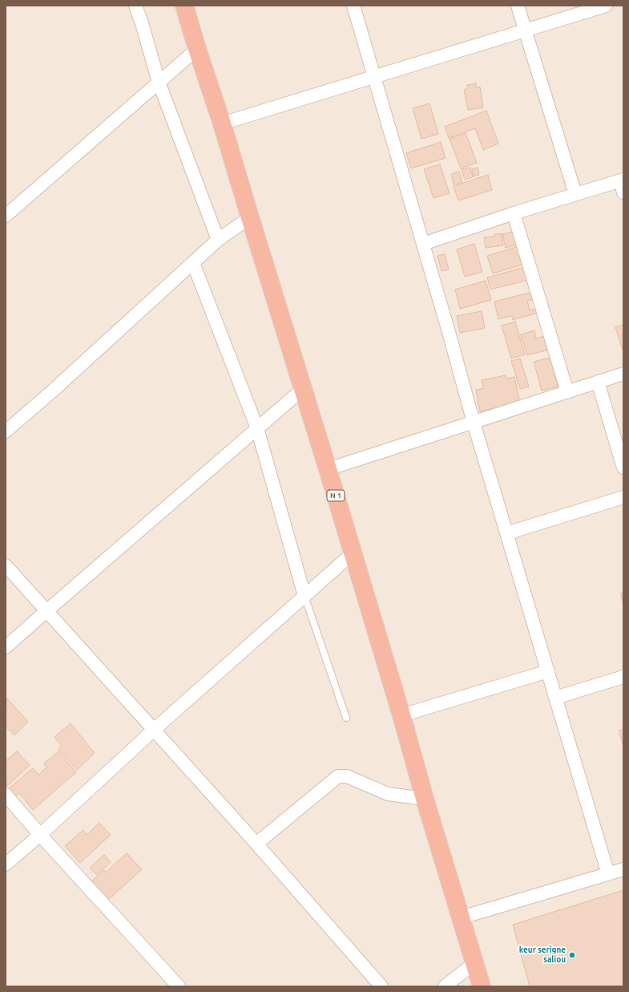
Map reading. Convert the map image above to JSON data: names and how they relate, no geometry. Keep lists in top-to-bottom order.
{
  "streets": {
    "highway": ["N 1"]
  },
  "places": ["keur serigne saliou"]
}
